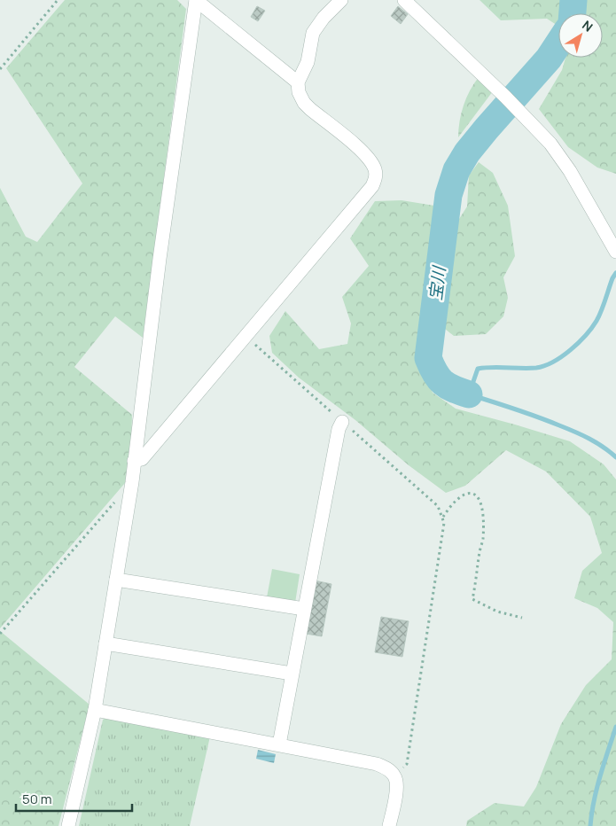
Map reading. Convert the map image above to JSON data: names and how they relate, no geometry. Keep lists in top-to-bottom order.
{
  "water": ["宝川"],
  "scale_bar": "50 m",
  "north": "top right"
}
